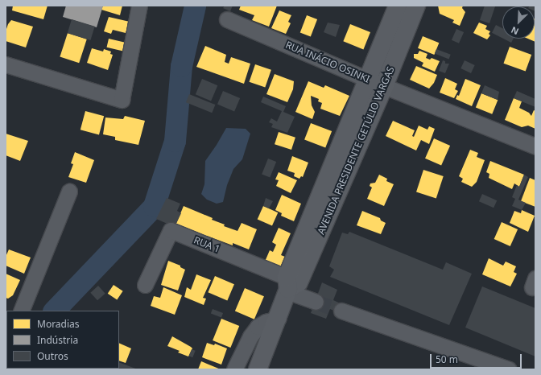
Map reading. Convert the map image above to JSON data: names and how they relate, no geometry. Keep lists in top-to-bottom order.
{
  "streets": {
    "main road": ["AVENIDA PRESIDENTE GETÚLIO VARGAS"],
    "street": ["RUA INÁCIO OSINKI", "RUA 1"]
  },
  "crossings": [
    ["RUA INÁCIO OSINKI", "AVENIDA PRESIDENTE GETÚLIO VARGAS"],
    ["AVENIDA PRESIDENTE GETÚLIO VARGAS", "RUA 1"]
  ],
  "legend": ["Moradias", "Indústria", "Outros"],
  "scale_bar": "50 m",
  "north": "bottom left"
}
